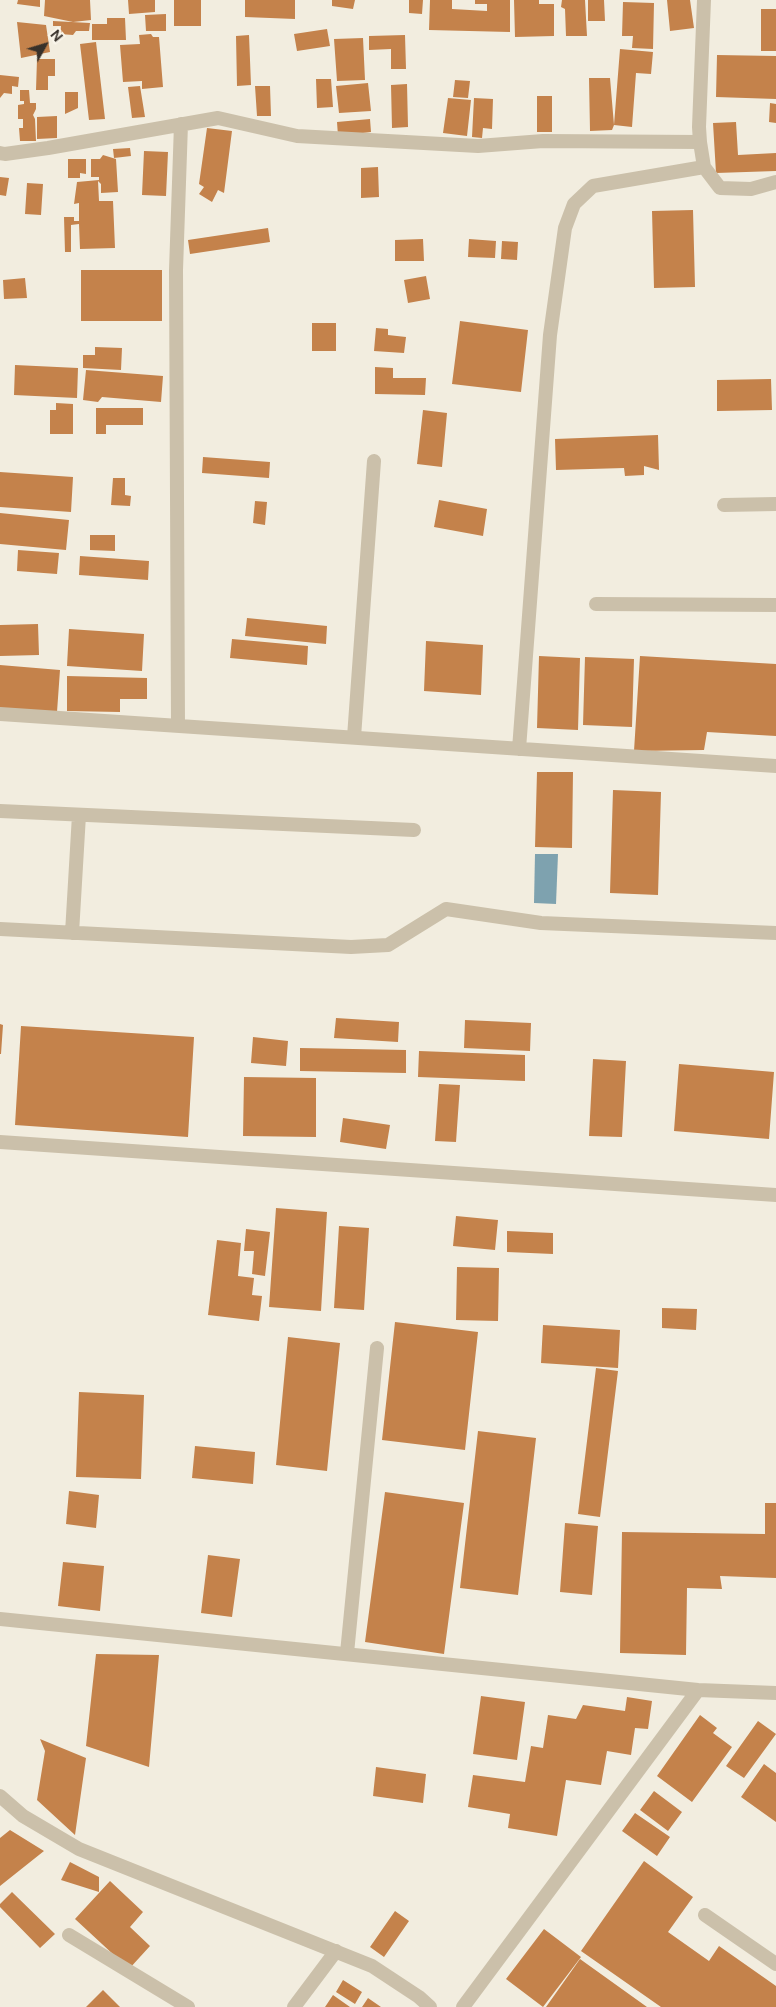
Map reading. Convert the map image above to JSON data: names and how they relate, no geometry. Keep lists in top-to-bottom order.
{
  "north": "top right"
}
